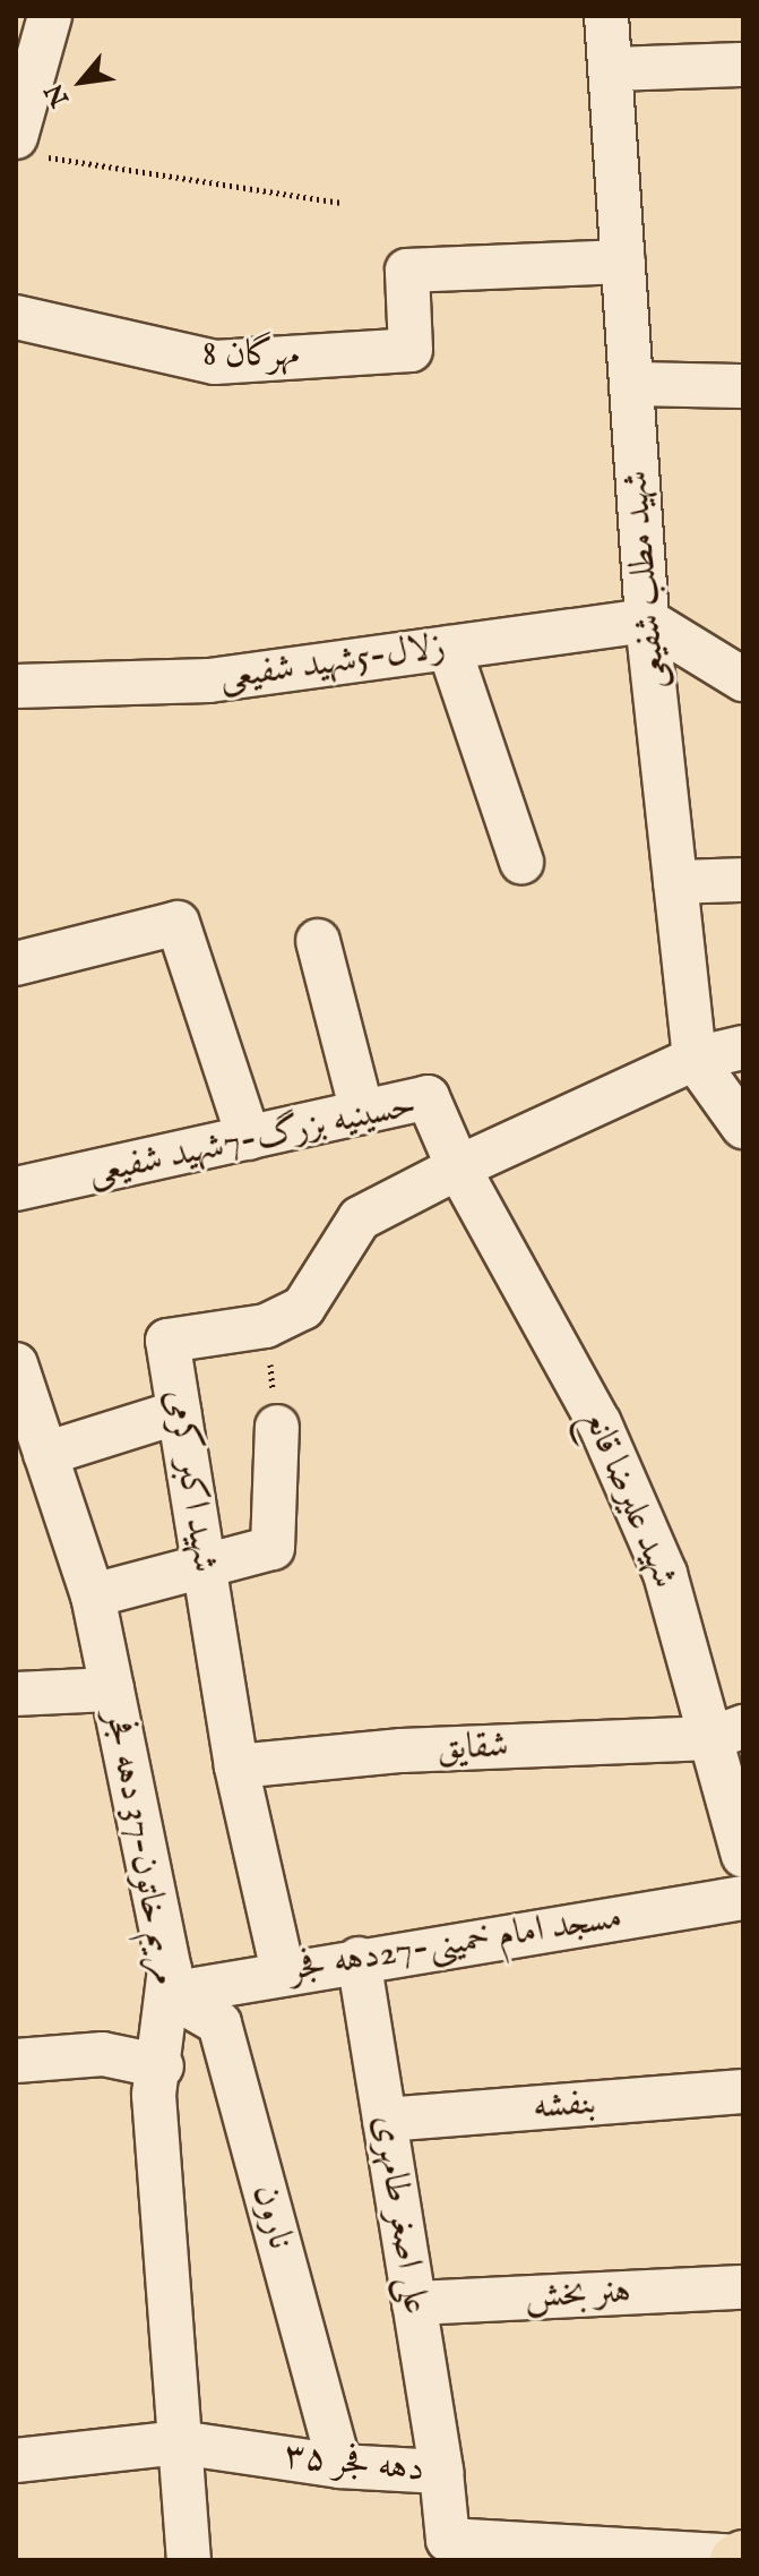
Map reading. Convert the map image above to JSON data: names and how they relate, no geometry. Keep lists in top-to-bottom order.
{
  "streets": {
    "street": [
      "مهرگان 8",
      "شهید مطلب شفیعی",
      "زلال-5شهید شفیعی",
      "حسینیه بزرگ-7شهید شفیعی",
      "شهید اکبر کرمی",
      "شهید علیرضا قانع",
      "شقایق",
      "مریم خاتون-37 دهه فجر",
      "مسجد امام خمینی-27دهه فجر",
      "بنفشه",
      "علی اصغر طامهری",
      "نارون",
      "هنر بخش",
      "دهه فجر ۳۵"
    ]
  },
  "crossings": [
    ["مهرگان 8", "شهید مطلب شفیعی"],
    ["شهید مطلب شفیعی", "زلال-5شهید شفیعی"],
    ["حسینیه بزرگ-7شهید شفیعی", "شهید اکبر کرمی"],
    ["حسینیه بزرگ-7شهید شفیعی", "شهید علیرضا قانع"],
    ["شهید اکبر کرمی", "شهید علیرضا قانع"],
    ["شهید اکبر کرمی", "شقایق"],
    ["شهید اکبر کرمی", "مسجد امام خمینی-27دهه فجر"],
    ["شهید علیرضا قانع", "شقایق"],
    ["مریم خاتون-37 دهه فجر", "مسجد امام خمینی-27دهه فجر"],
    ["مریم خاتون-37 دهه فجر", "نارون"],
    ["مریم خاتون-37 دهه فجر", "دهه فجر ۳۵"],
    ["مسجد امام خمینی-27دهه فجر", "علی اصغر طامهری"],
    ["مسجد امام خمینی-27دهه فجر", "نارون"],
    ["بنفشه", "علی اصغر طامهری"],
    ["علی اصغر طامهری", "هنر بخش"],
    ["علی اصغر طامهری", "دهه فجر ۳۵"],
    ["نارون", "دهه فجر ۳۵"]
  ],
  "north": "bottom left"
}
